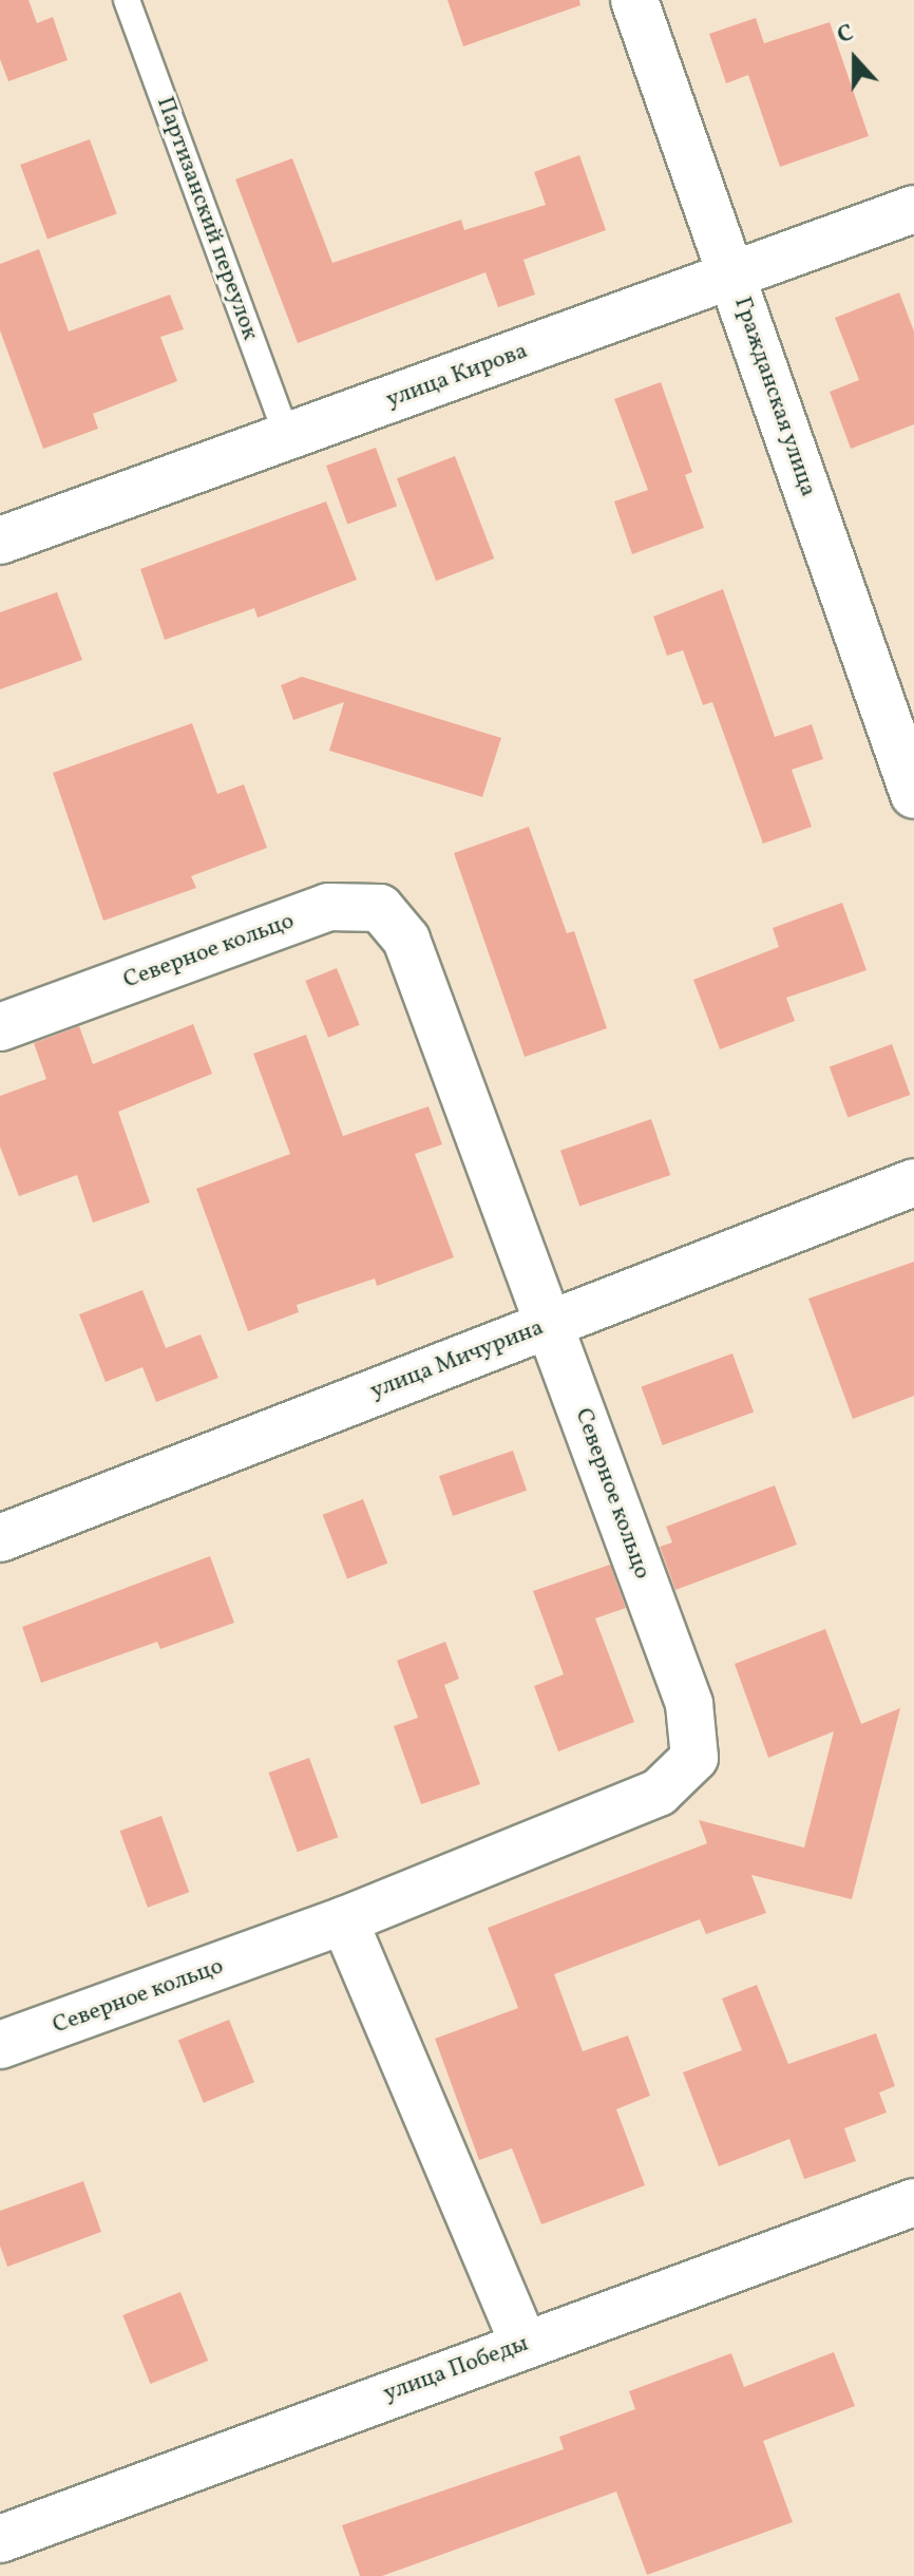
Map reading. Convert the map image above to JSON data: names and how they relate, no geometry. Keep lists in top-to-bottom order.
{
  "streets": {
    "street": [
      "улица Кирова",
      "Гражданская улица",
      "Северное кольцо",
      "улица Мичурина",
      "улица Победы"
    ],
    "lane": ["Партизанский переулок"]
  },
  "crossings": [
    ["Партизанский переулок", "улица Кирова"],
    ["улица Кирова", "Гражданская улица"],
    ["Северное кольцо", "улица Мичурина"]
  ],
  "north": "top"
}
